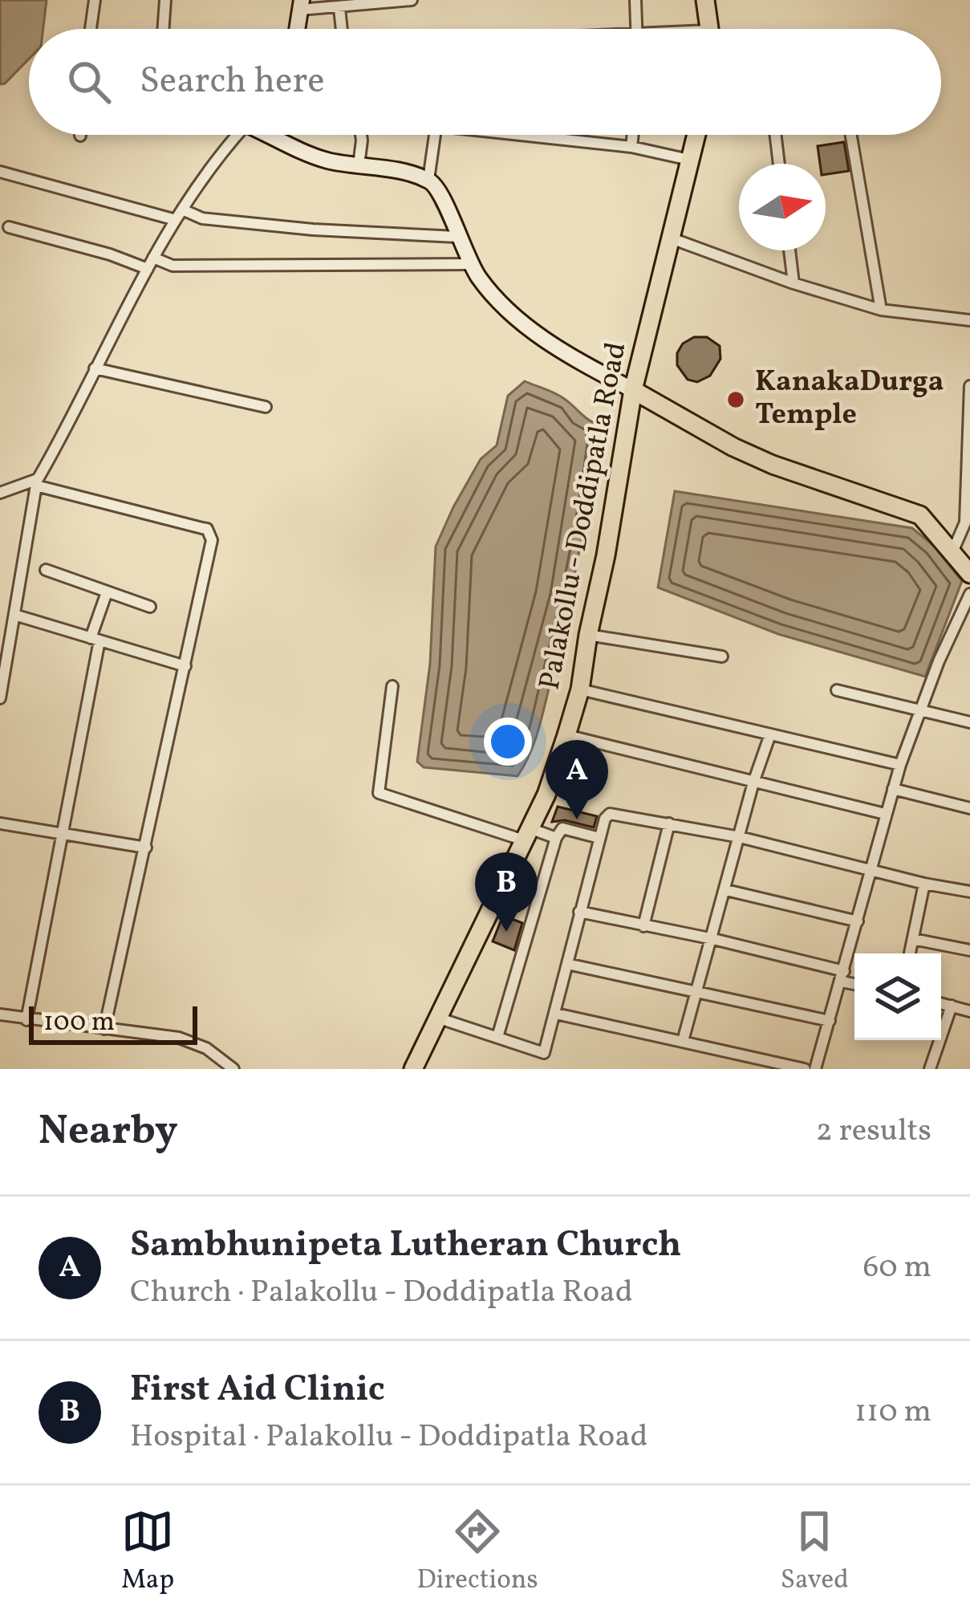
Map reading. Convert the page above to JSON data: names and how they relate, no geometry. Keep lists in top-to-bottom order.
{
  "streets": {
    "main road": ["Palakollu - Doddipatla Road"]
  },
  "places": ["KanakaDurga Temple"],
  "scale_bar": "100 m",
  "north": "right",
  "page": {
    "search": "Search here",
    "pins": ["A", "B"],
    "scale": "100 m",
    "heading": ["Nearby", "2 results"],
    "list": [
      {
        "mark": "A",
        "name": "Sambhunipeta Lutheran Church",
        "note": "Church · Palakollu - Doddipatla Road",
        "value": "60 m"
      },
      {
        "mark": "B",
        "name": "First Aid Clinic",
        "note": "Hospital · Palakollu - Doddipatla Road",
        "value": "110 m"
      }
    ],
    "nav": ["Map", "Directions", "Saved"]
  }
}
